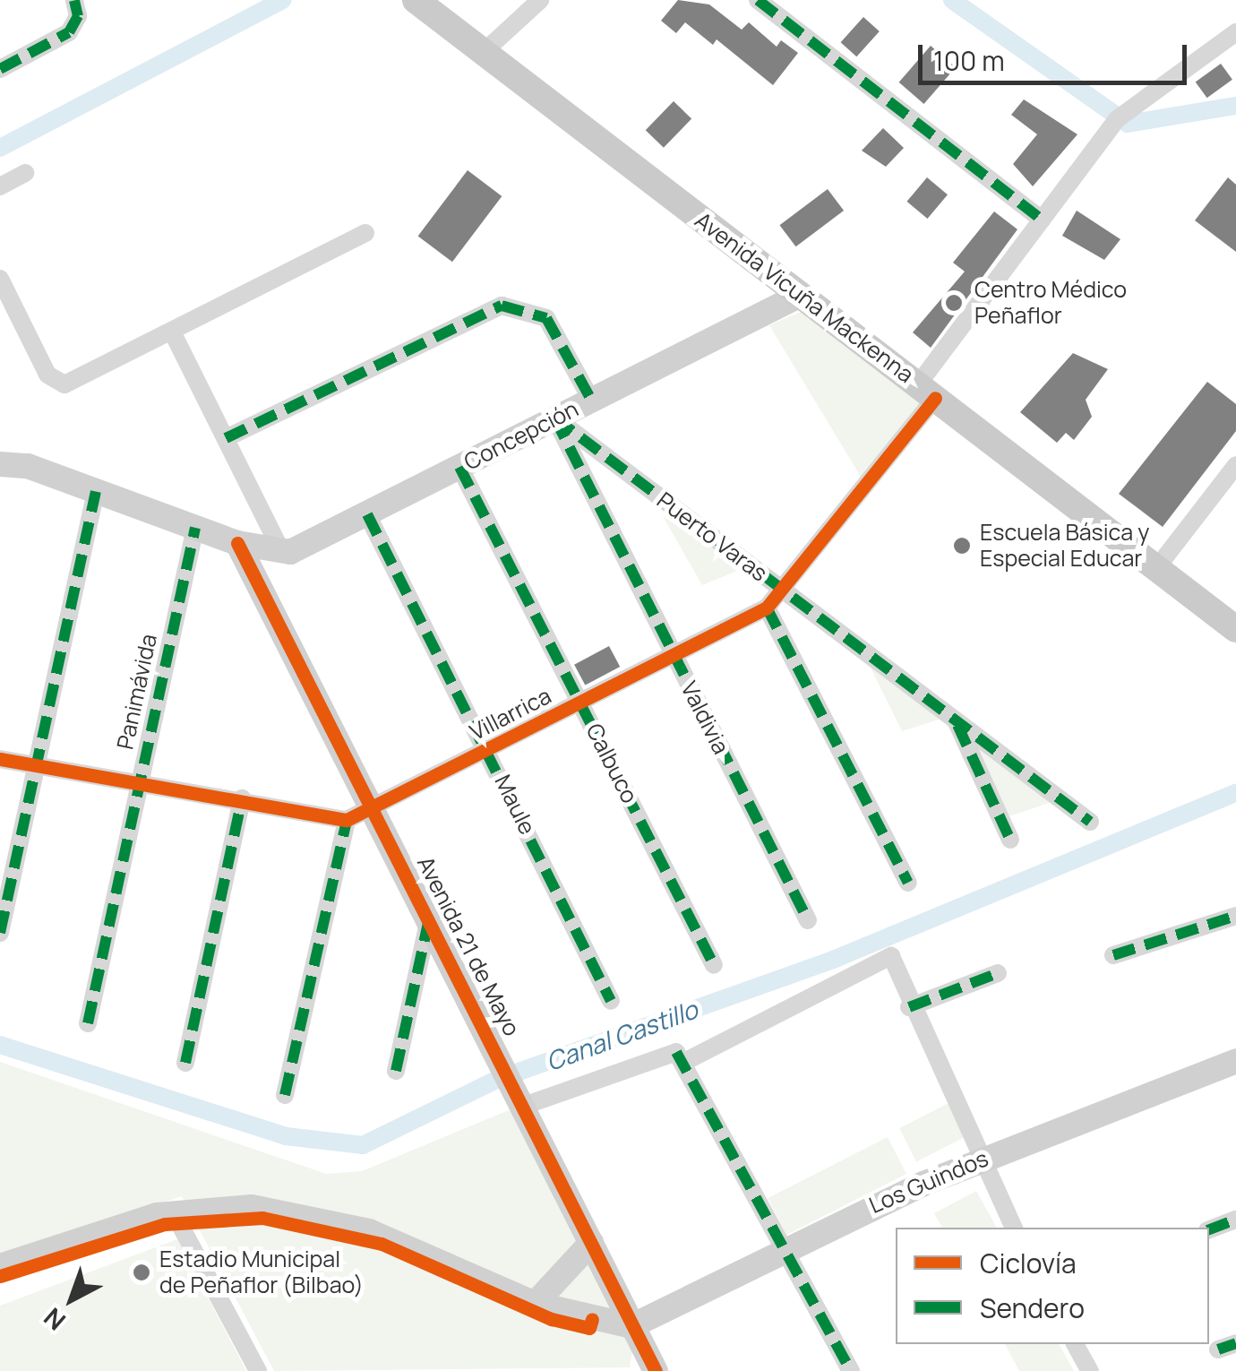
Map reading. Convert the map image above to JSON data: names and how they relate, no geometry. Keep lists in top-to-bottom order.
{
  "streets": {
    "main road": ["Avenida Vicuña Mackenna"],
    "street": [
      "Concepción",
      "Puerto Varas",
      "Panimávida",
      "Villarrica",
      "Valdivia",
      "Calbuco",
      "Maule",
      "Avenida 21 de Mayo",
      "Los Guindos"
    ]
  },
  "crossings": [
    ["Avenida Vicuña Mackenna", "Concepción"],
    ["Avenida Vicuña Mackenna", "Villarrica"],
    ["Concepción", "Puerto Varas"],
    ["Concepción", "Valdivia"],
    ["Concepción", "Calbuco"],
    ["Concepción", "Maule"],
    ["Puerto Varas", "Villarrica"],
    ["Puerto Varas", "Valdivia"],
    ["Villarrica", "Valdivia"],
    ["Villarrica", "Calbuco"],
    ["Villarrica", "Maule"],
    ["Villarrica", "Avenida 21 de Mayo"],
    ["Avenida 21 de Mayo", "Los Guindos"]
  ],
  "water": ["Canal Castillo"],
  "places": ["Centro Médico Peñaflor", "Escuela Básica y Especial Educar", "Estadio Municipal de Peñaflor (Bilbao)"],
  "legend": ["Ciclovía", "Sendero"],
  "scale_bar": "100 m",
  "north": "bottom left"
}
